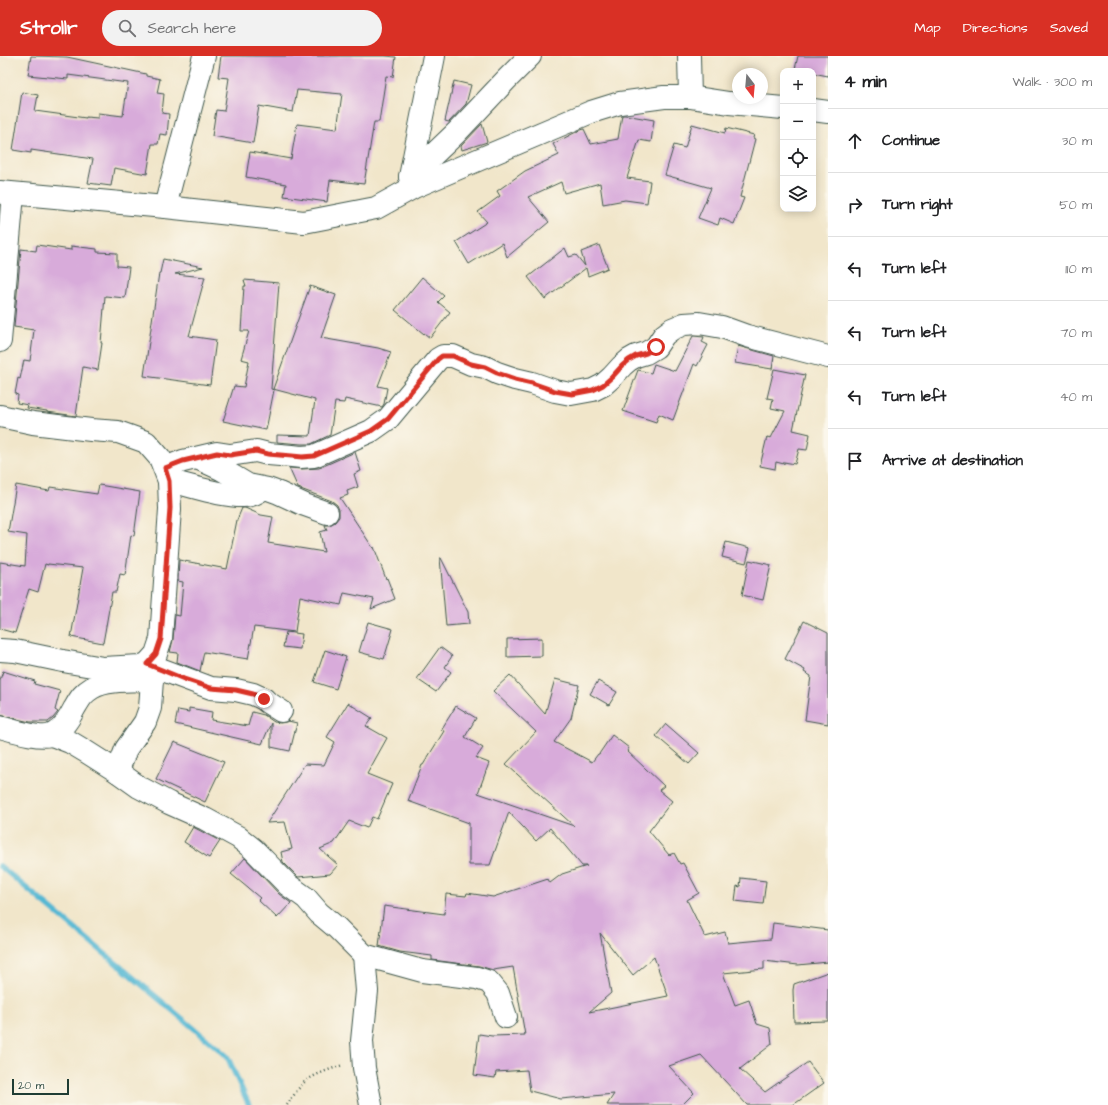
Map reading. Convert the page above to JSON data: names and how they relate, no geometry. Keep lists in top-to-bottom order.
{
  "scale_bar": "20 m",
  "north": "bottom",
  "page": {
    "header": "Strollr",
    "search": "Search here",
    "nav": ["Map", "Directions", "Saved"],
    "heading": ["4 min", "Walk · 300 m"],
    "map_buttons": ["+", "−"],
    "list": [
      ["Continue", "30 m"],
      ["Turn right", "50 m"],
      ["Turn left", "110 m"],
      ["Turn left", "70 m"],
      ["Turn left", "40 m"],
      "Arrive at destination"
    ],
    "scale": "20 m"
  }
}
